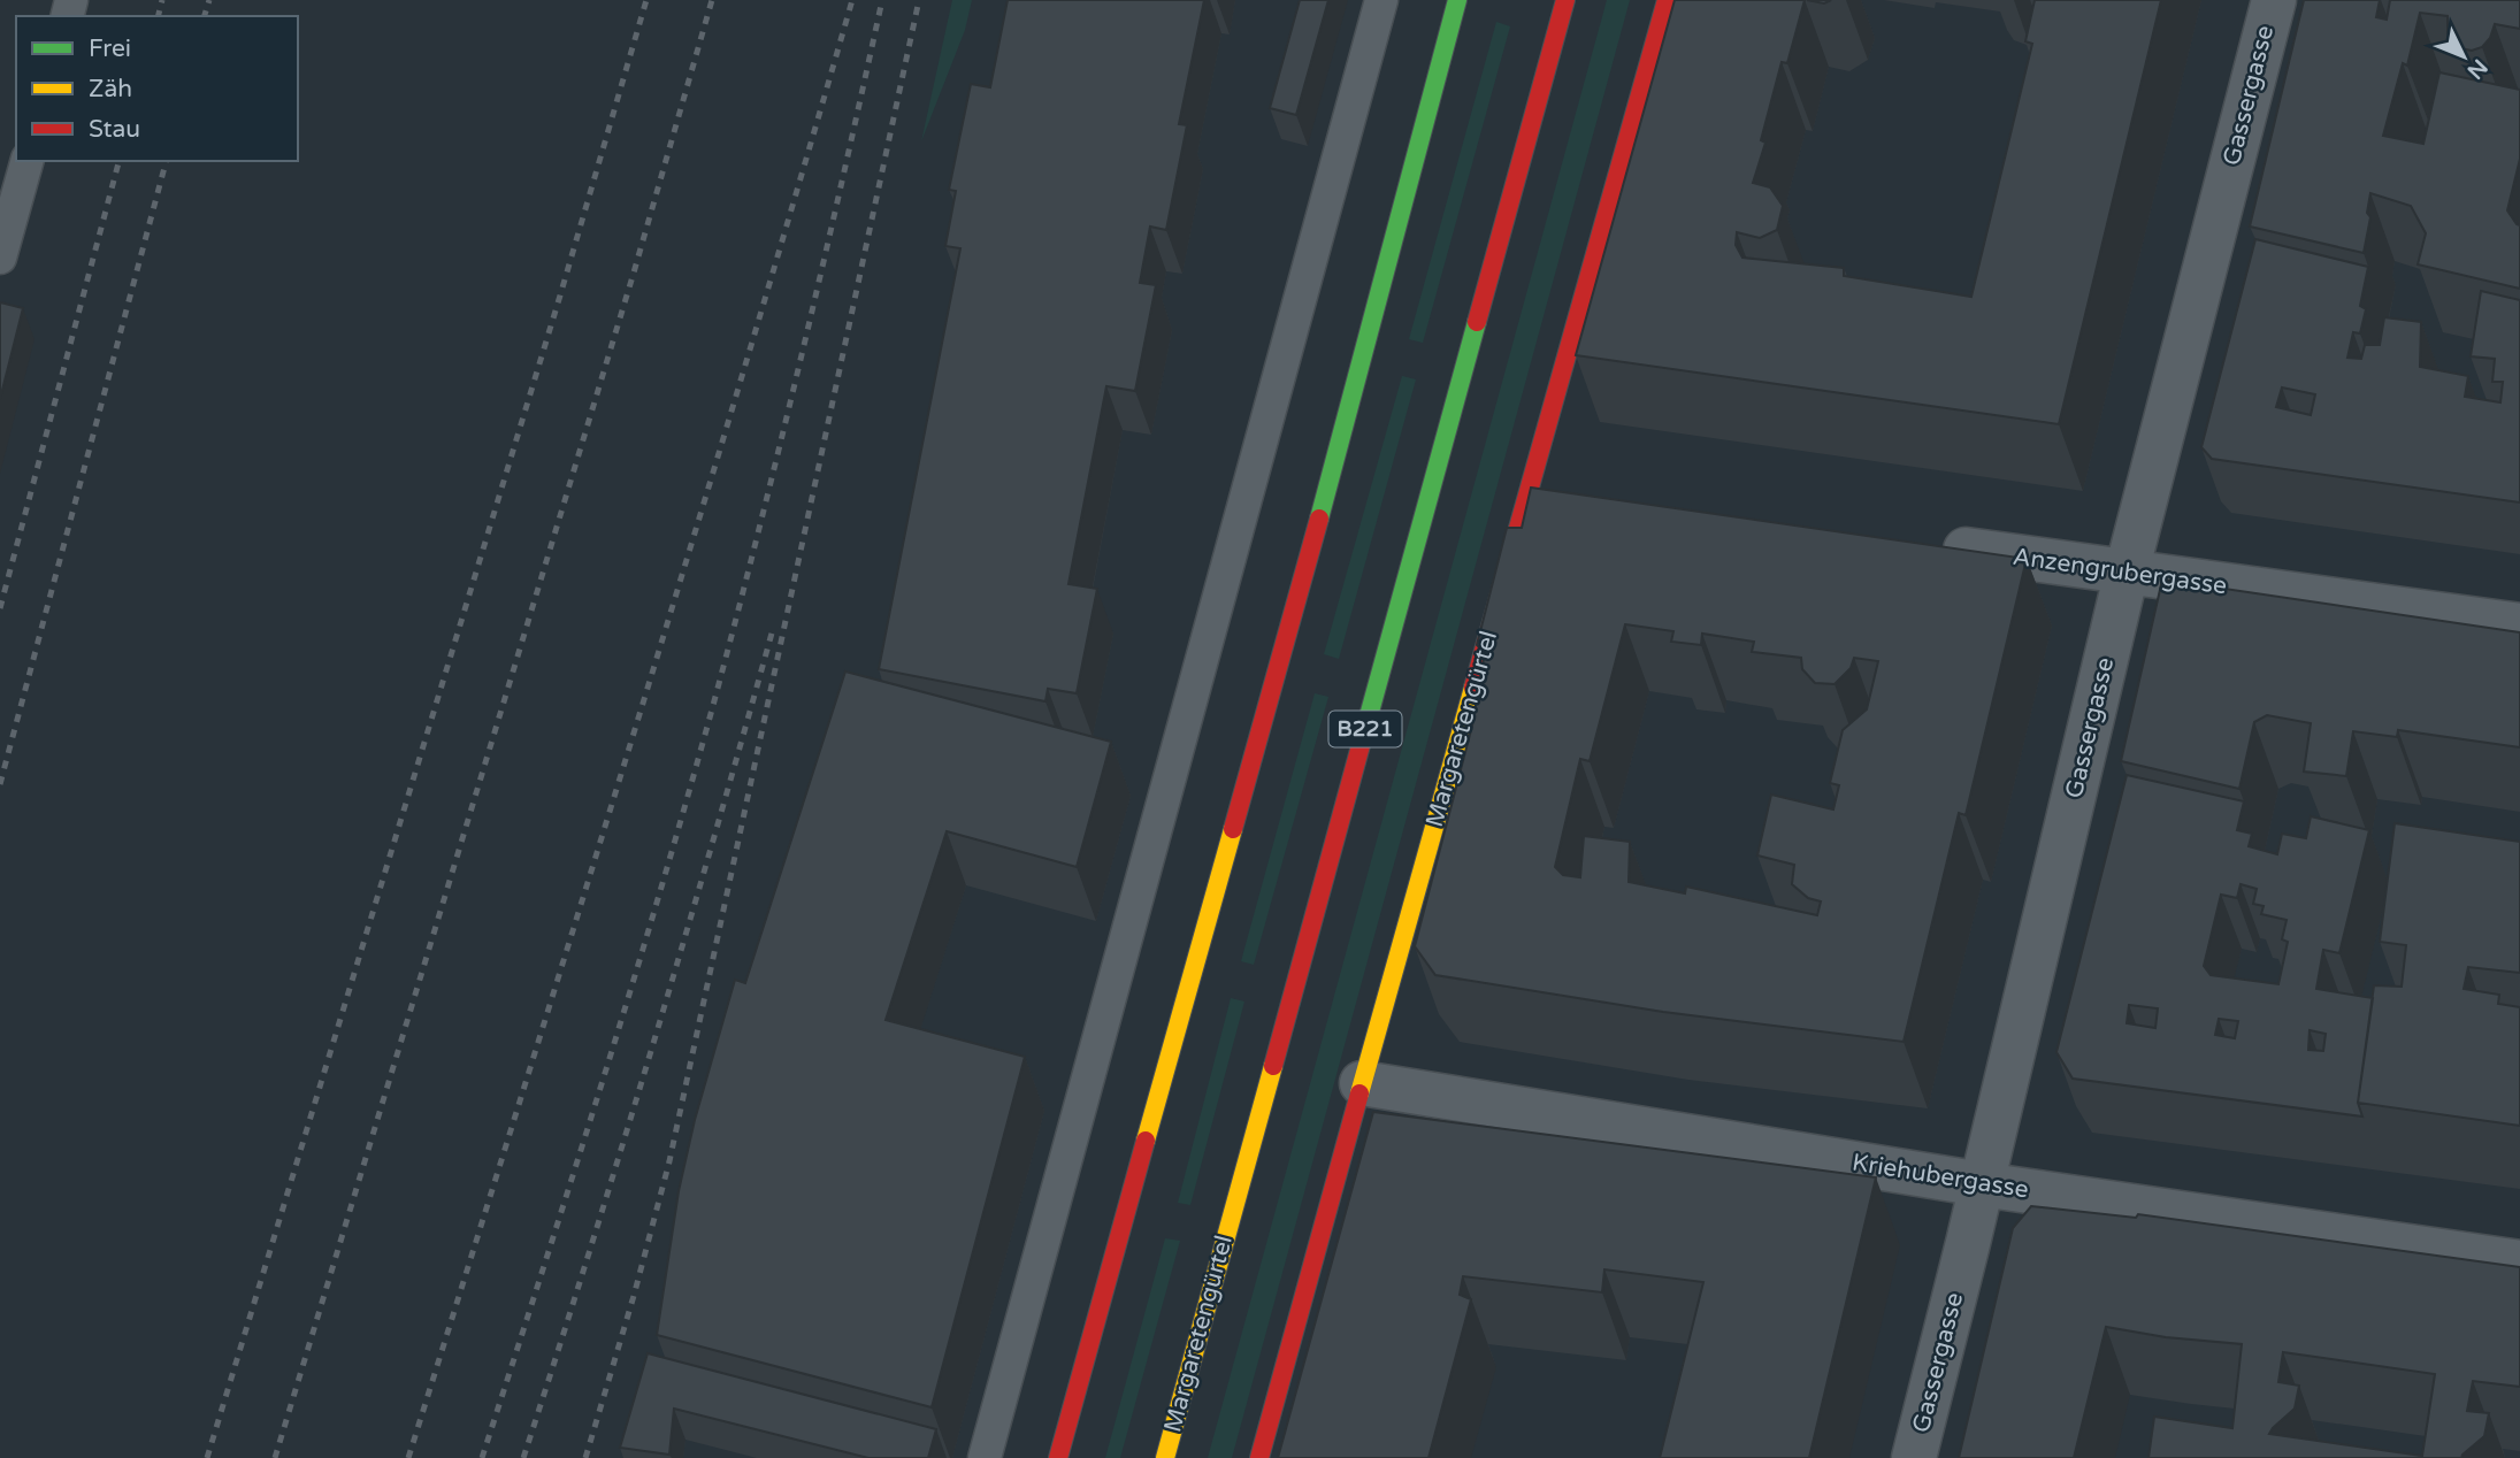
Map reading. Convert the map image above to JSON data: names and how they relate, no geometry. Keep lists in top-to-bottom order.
{
  "streets": {
    "main road": ["B221", "Margaretengürtel"],
    "street": ["Gassergasse", "Anzengrubergasse", "Kriehubergasse"]
  },
  "crossings": [
    ["Gassergasse", "Anzengrubergasse"],
    ["Gassergasse", "Kriehubergasse"],
    ["Margaretengürtel", "Kriehubergasse"]
  ],
  "legend": ["Frei", "Zäh", "Stau"],
  "north": "bottom right"
}
